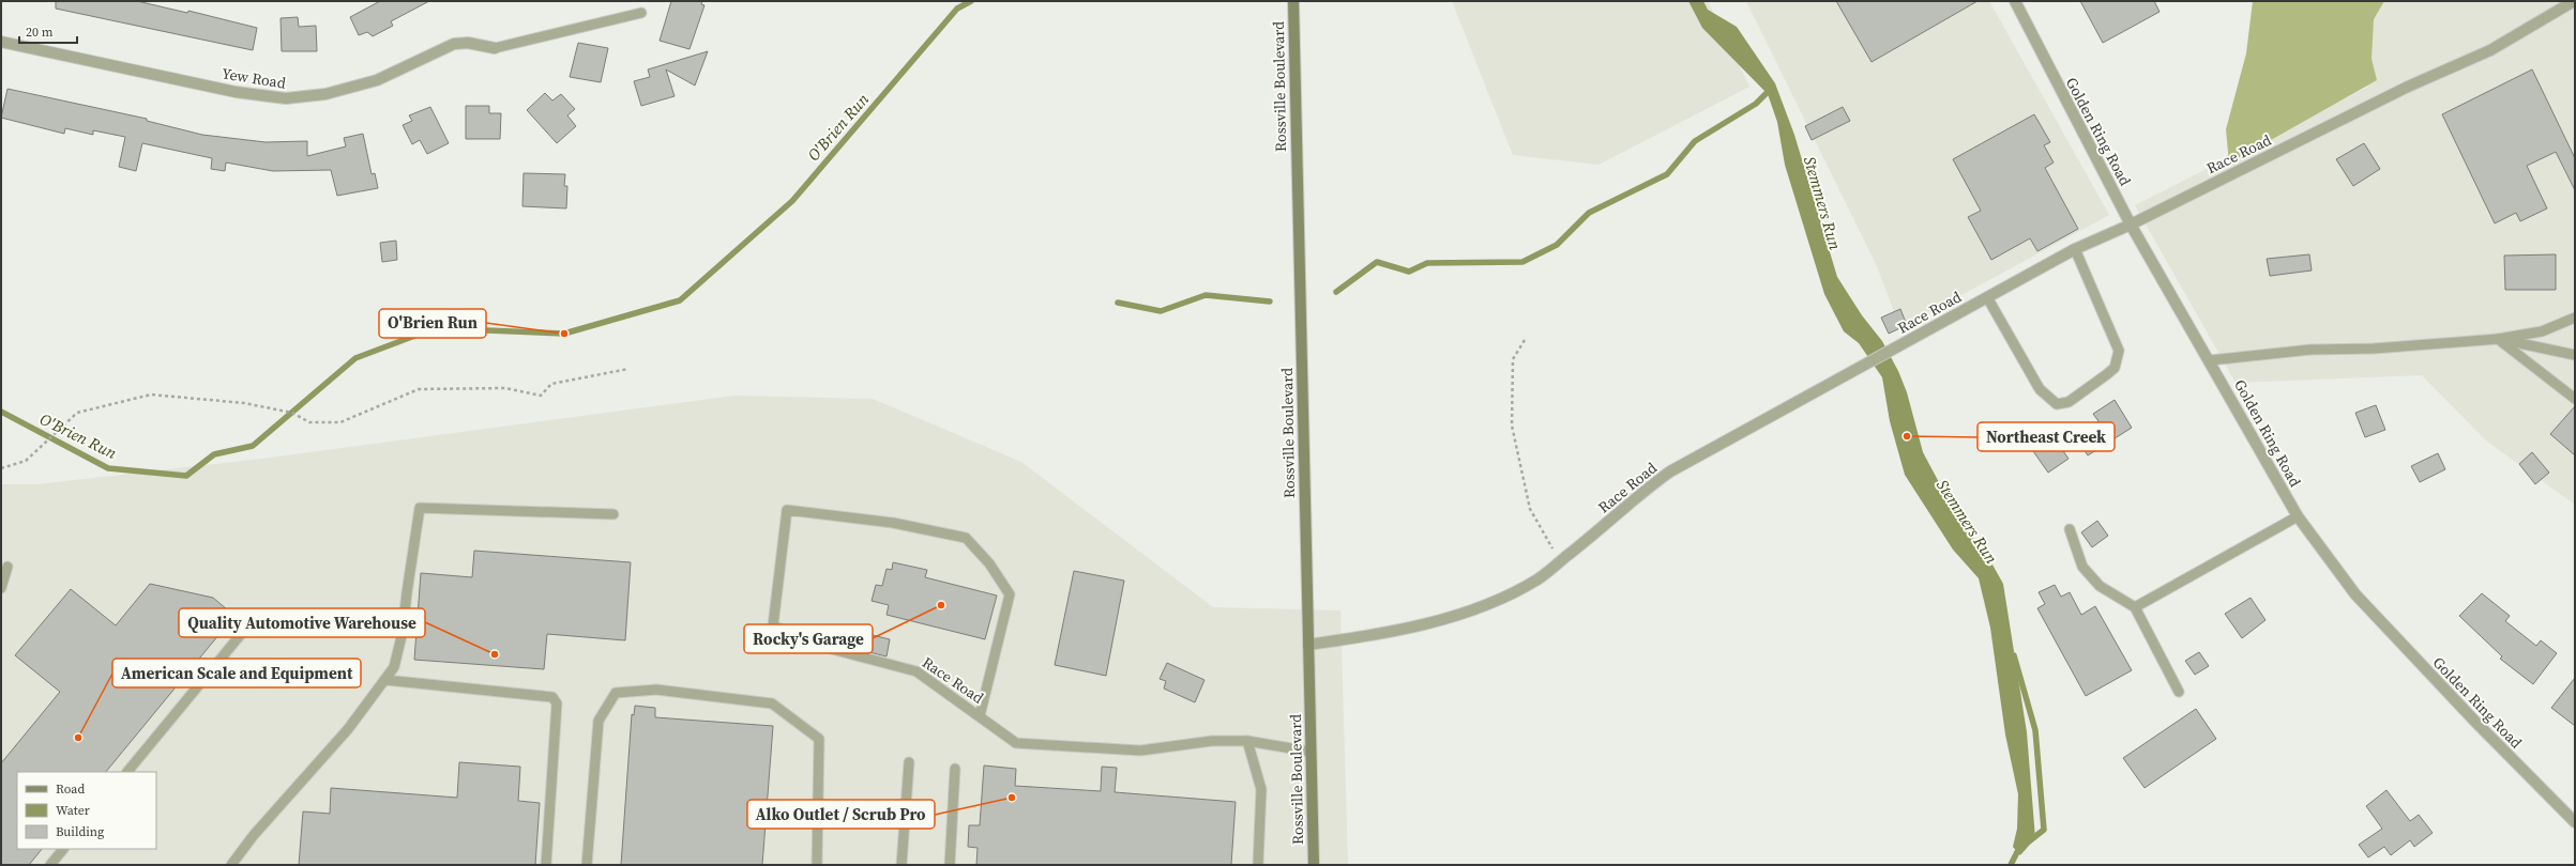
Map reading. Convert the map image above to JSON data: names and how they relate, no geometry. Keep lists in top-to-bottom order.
{
  "streets": {
    "main road": ["Rossville Boulevard"],
    "street": ["Yew Road", "Golden Ring Road", "Race Road"]
  },
  "crossings": [
    ["Rossville Boulevard", "Race Road"],
    ["Golden Ring Road", "Race Road"]
  ],
  "water": ["O'Brien Run", "Stemmers Run"],
  "places": [
    "O'Brien Run",
    "Northeast Creek",
    "Rocky's Garage",
    "Quality Automotive Warehouse",
    "American Scale and Equipment",
    "Alko Outlet / Scrub Pro"
  ],
  "legend": ["Road", "Water", "Building"],
  "scale_bar": "20 m"
}
